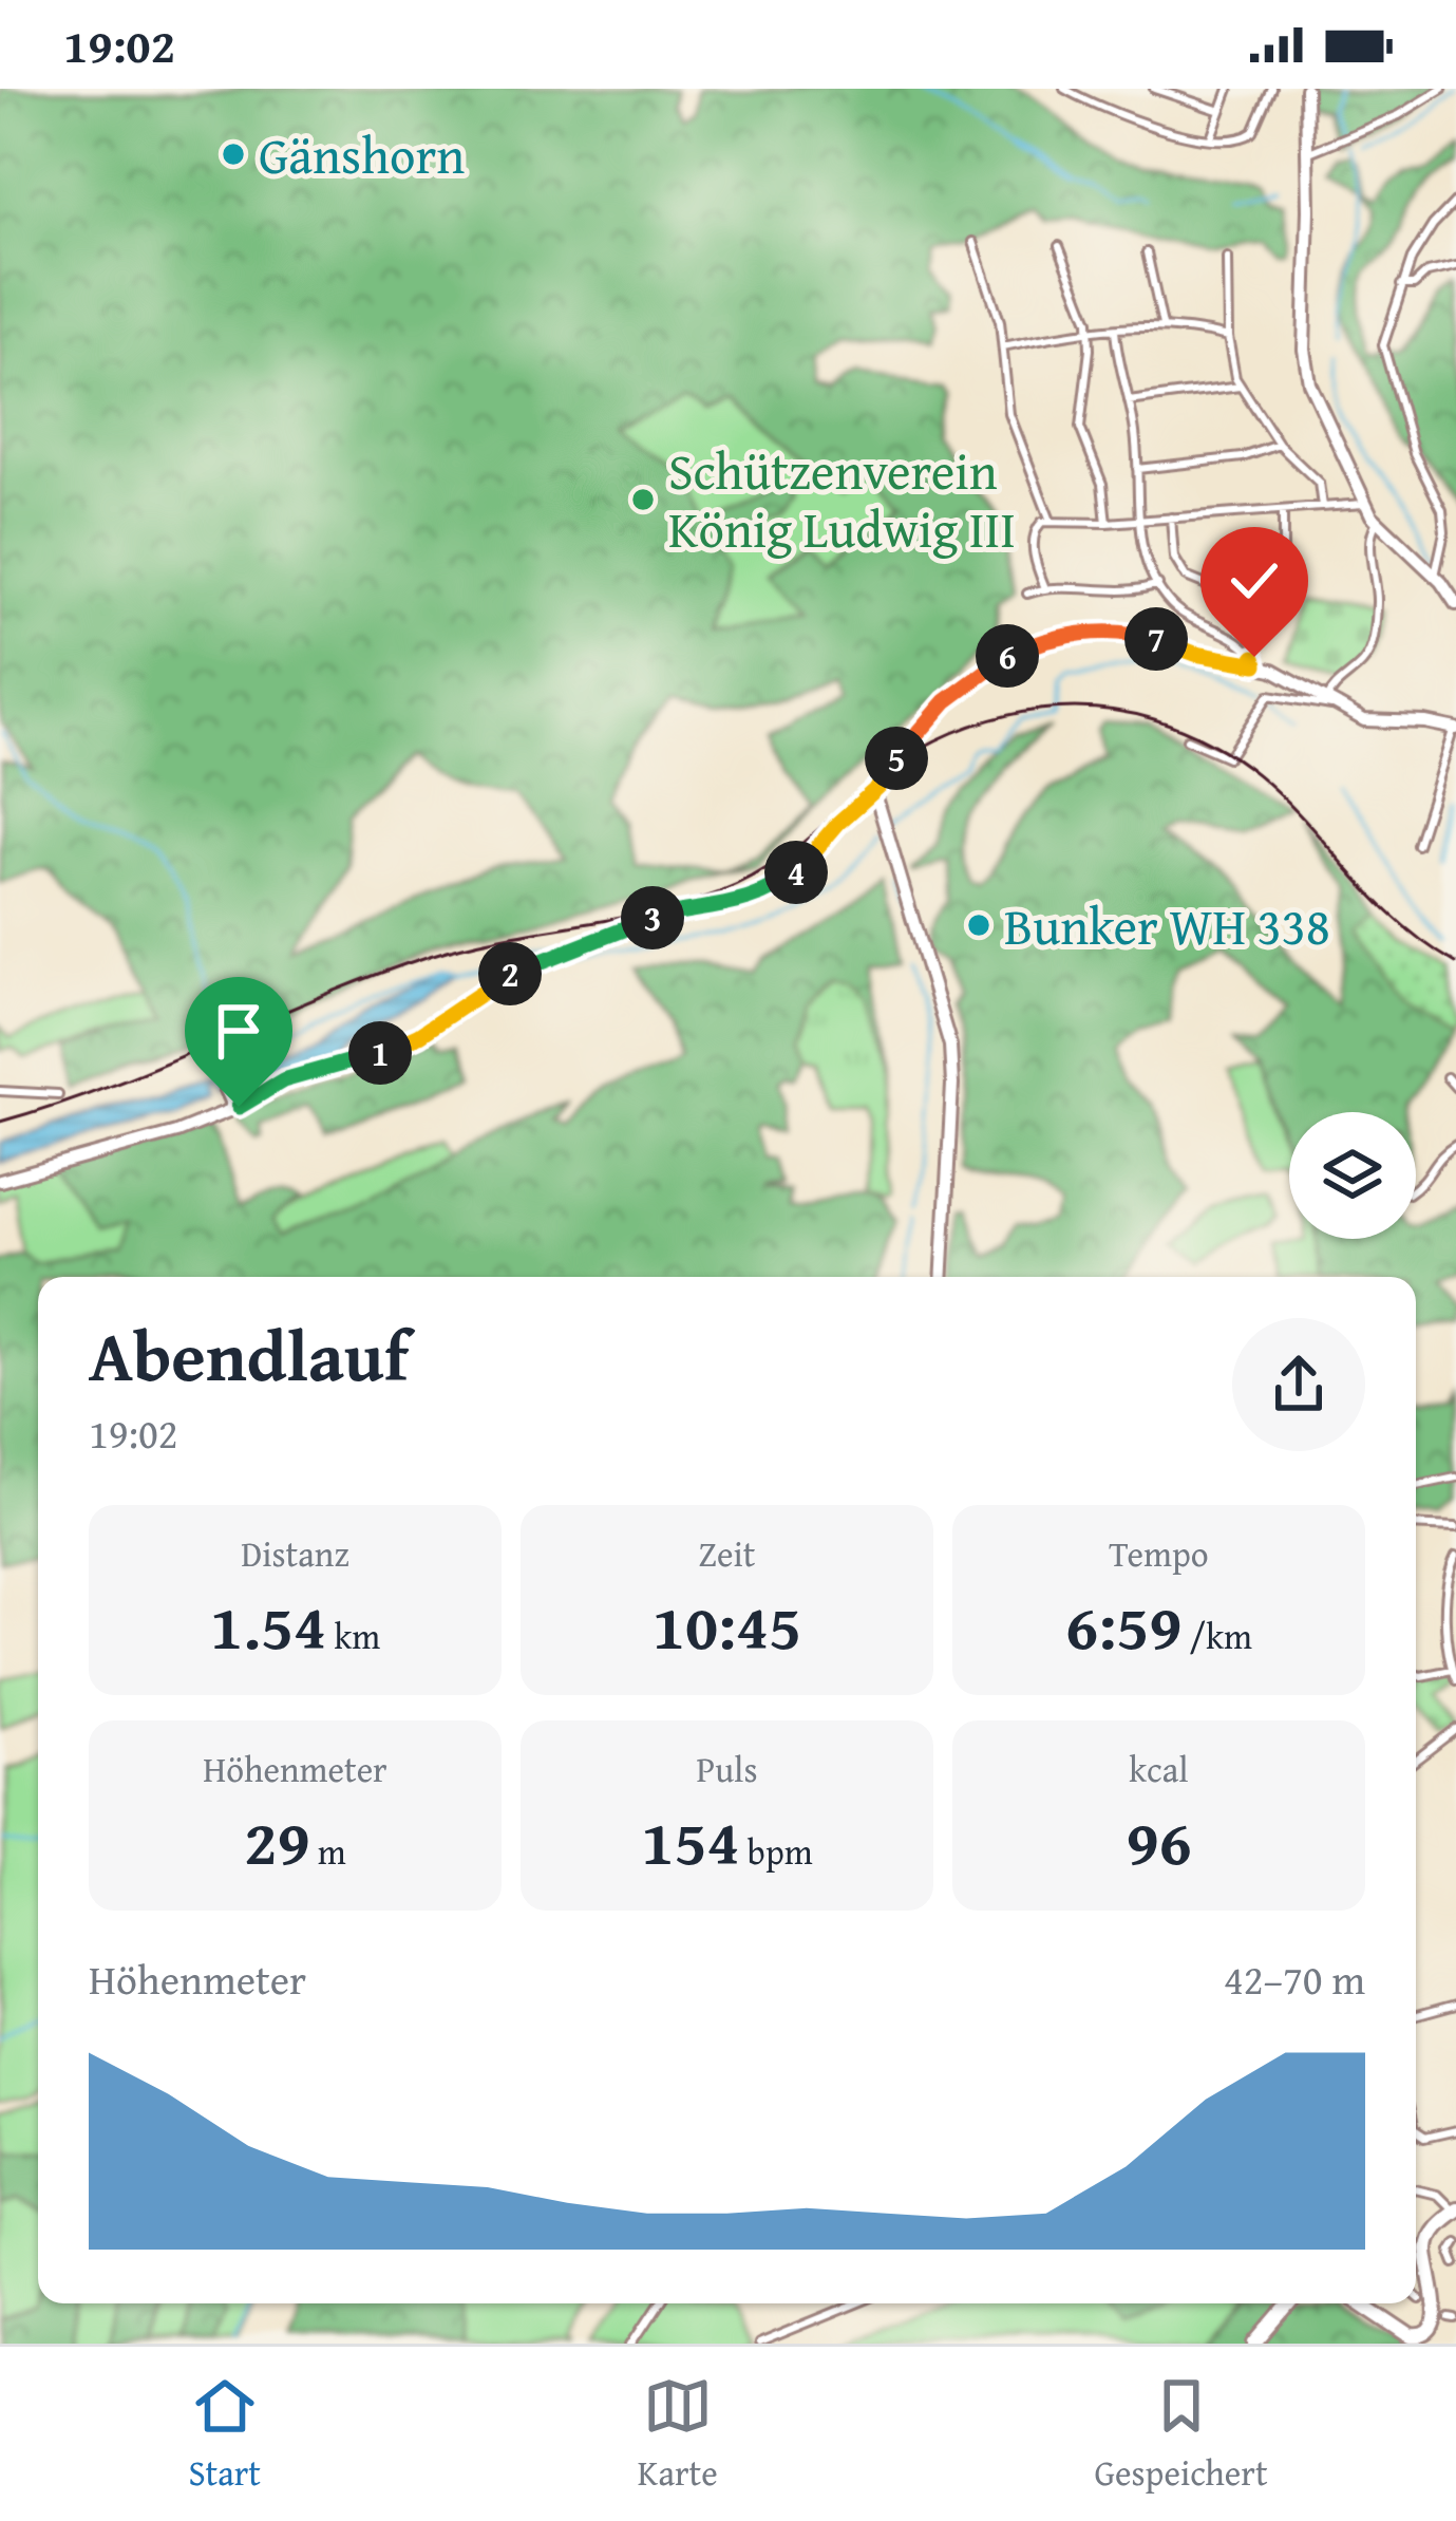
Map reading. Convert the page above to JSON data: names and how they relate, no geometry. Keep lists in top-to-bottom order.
{
  "places": ["Gänshorn", "Schützenverein König Ludwig III", "Bunker WH 338"],
  "page": {
    "status": "19:02",
    "pins": [
      "7",
      "6",
      "5",
      "4",
      "3",
      "2",
      "1"
    ],
    "heading": ["Abendlauf", "19:02"],
    "stats": [
      ["Distanz", "1.54 km"],
      ["Zeit", "10:45"],
      ["Tempo", "6:59 /km"],
      ["Höhenmeter", "29 m"],
      ["Puls", "154 bpm"],
      ["kcal", "96"]
    ],
    "chart": ["Höhenmeter", "42–70 m"],
    "tabs": ["Start", "Karte", "Gespeichert"]
  }
}
